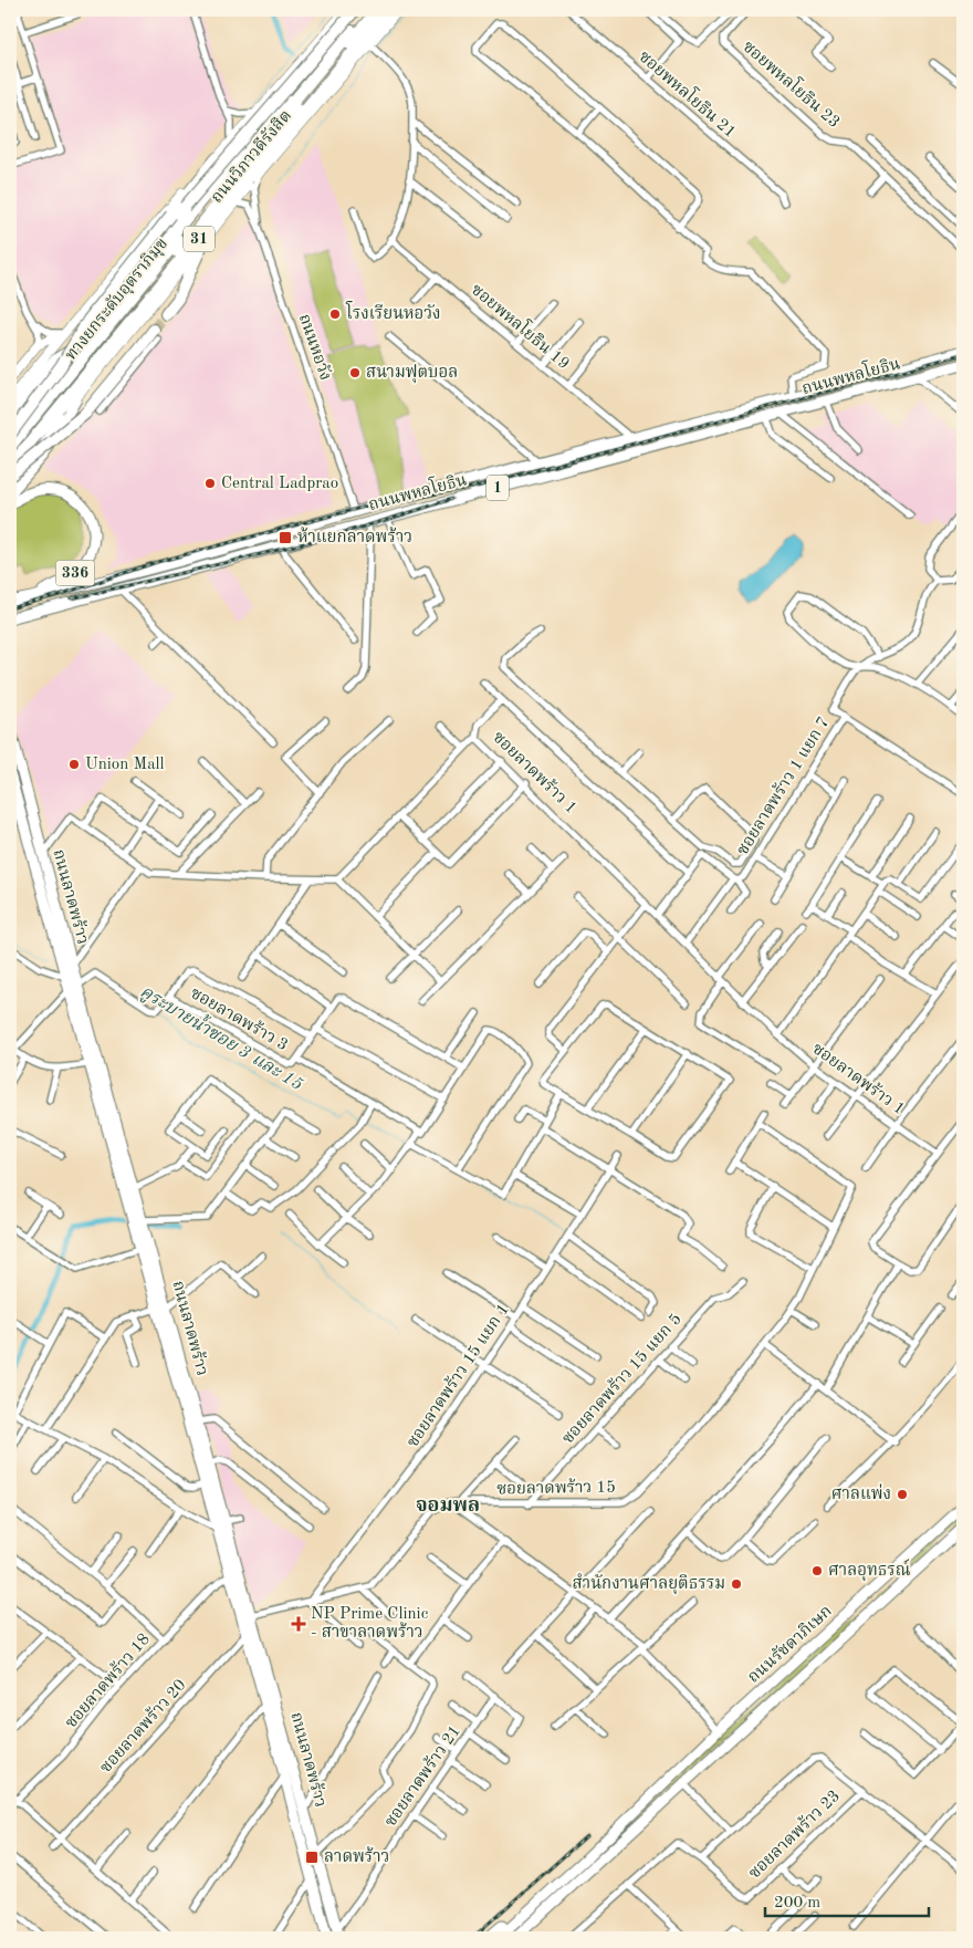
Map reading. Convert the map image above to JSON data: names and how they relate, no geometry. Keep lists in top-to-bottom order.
{
  "streets": {
    "highway": ["ถนนวิภาวดีรังสิต", "31", "ทางยกระดับอุตราภิมุข"],
    "main road": [
      "ถนนพหลโยธิน",
      "1",
      "336",
      "ถนนลาดพร้าว",
      "ถนนรัชดาภิเษก"
    ],
    "street": [
      "ซอยพหลโยธิน 23",
      "ซอยพหลโยธิน 21",
      "ซอยพหลโยธิน 19",
      "ถนนหอวัง",
      "ซอยลาดพร้าว 1",
      "ซอยลาดพร้าว 1 แยก 7",
      "ซอยลาดพร้าว 3",
      "ซอยลาดพร้าว 15 แยก 1",
      "ซอยลาดพร้าว 15 แยก 5",
      "ซอยลาดพร้าว 15",
      "ซอยลาดพร้าว 18",
      "ซอยลาดพร้าว 20",
      "ซอยลาดพร้าว 21",
      "ซอยลาดพร้าว 23"
    ]
  },
  "crossings": [
    ["ถนนวิภาวดีรังสิต", "ถนนหอวัง"],
    ["ซอยพหลโยธิน 19", "ถนนพหลโยธิน"],
    ["ถนนหอวัง", "ถนนพหลโยธิน"],
    ["ถนนพหลโยธิน", "336"],
    ["ซอยลาดพร้าว 1", "ซอยลาดพร้าว 1 แยก 7"],
    ["ถนนลาดพร้าว", "ซอยลาดพร้าว 3"],
    ["ถนนลาดพร้าว", "ซอยลาดพร้าว 15"],
    ["ถนนลาดพร้าว", "ซอยลาดพร้าว 18"],
    ["ถนนลาดพร้าว", "ซอยลาดพร้าว 20"],
    ["ถนนลาดพร้าว", "ซอยลาดพร้าว 21"],
    ["ซอยลาดพร้าว 15 แยก 1", "ซอยลาดพร้าว 15"],
    ["ซอยลาดพร้าว 15 แยก 5", "ซอยลาดพร้าว 15"]
  ],
  "districts": ["จอมพล"],
  "water": ["คูระบายน้ำซอย 3 และ 15"],
  "places": {
    "other": [
      "โรงเรียนหอวัง",
      "สนามฟุตบอล",
      "Central Ladprao",
      "Union Mall",
      "ศาลแพ่ง",
      "ศาลอุทธรณ์",
      "สำนักงานศาลยุติธรรม"
    ],
    "transit": ["ห้าแยกลาดพร้าว", "ลาดพร้าว"],
    "health": ["NP Prime Clinic - สาขาลาดพร้าว"]
  },
  "scale_bar": "200 m"
}
